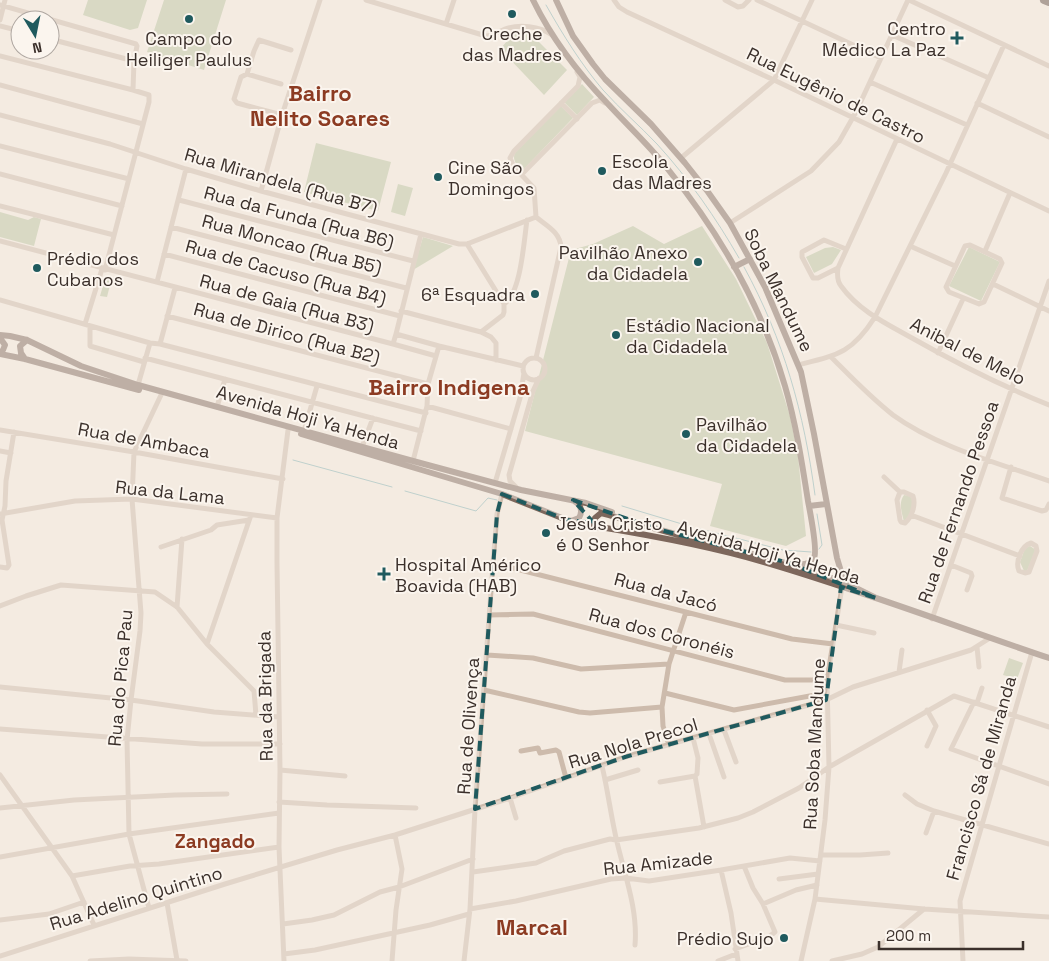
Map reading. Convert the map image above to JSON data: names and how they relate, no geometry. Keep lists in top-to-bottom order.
{
  "streets": {
    "main road": ["Soba Mandume", "Avenida Hoji Ya Henda"],
    "street": [
      "Rua Eugênio de Castro",
      "Rua Mirandela (Rua B7)",
      "Rua da Funda (Rua B6)",
      "Rua Moncao (Rua B5)",
      "Rua de Cacuso (Rua B4)",
      "Rua de Gaia (Rua B3)",
      "Rua de Dirico (Rua B2)",
      "Anibal de Melo",
      "Rua de Ambaca",
      "Rua da Lama",
      "Rua de Fernando Pessoa",
      "Rua da Jacó",
      "Rua dos Coronéis",
      "Rua do Pica Pau",
      "Rua da Brigada",
      "Rua de Olivença",
      "Rua Nola Precol",
      "Rua Soba Mandume",
      "Francisco Sá de Miranda",
      "Rua Amizade",
      "Rua Adelino Quintino"
    ]
  },
  "crossings": [
    ["Soba Mandume", "Avenida Hoji Ya Henda"],
    ["Anibal de Melo", "Rua de Fernando Pessoa"],
    ["Avenida Hoji Ya Henda", "Rua de Fernando Pessoa"],
    ["Avenida Hoji Ya Henda", "Rua do Pica Pau"],
    ["Avenida Hoji Ya Henda", "Rua da Brigada"],
    ["Avenida Hoji Ya Henda", "Rua de Olivença"],
    ["Avenida Hoji Ya Henda", "Rua Nola Precol"],
    ["Avenida Hoji Ya Henda", "Rua Soba Mandume"],
    ["Avenida Hoji Ya Henda", "Francisco Sá de Miranda"],
    ["Rua de Ambaca", "Rua do Pica Pau"],
    ["Rua de Ambaca", "Rua da Brigada"],
    ["Rua da Lama", "Rua do Pica Pau"],
    ["Rua da Lama", "Rua da Brigada"],
    ["Rua da Jacó", "Rua de Olivença"],
    ["Rua da Jacó", "Rua Soba Mandume"],
    ["Rua dos Coronéis", "Rua de Olivença"],
    ["Rua dos Coronéis", "Rua Soba Mandume"],
    ["Rua do Pica Pau", "Rua Adelino Quintino"],
    ["Rua da Brigada", "Rua Nola Precol"],
    ["Rua da Brigada", "Rua Amizade"],
    ["Rua da Brigada", "Rua Adelino Quintino"],
    ["Rua de Olivença", "Rua Nola Precol"],
    ["Rua de Olivença", "Rua Amizade"],
    ["Rua Nola Precol", "Rua Soba Mandume"],
    ["Rua Nola Precol", "Rua Adelino Quintino"],
    ["Rua Soba Mandume", "Rua Amizade"]
  ],
  "districts": [
    "Bairro Nelito Soares",
    "Bairro Indigena",
    "Zangado",
    "Marcal"
  ],
  "places": {
    "other": [
      "Creche das Madres",
      "Campo do Heiliger Paulus",
      "Escola das Madres",
      "Cine São Domingos",
      "Pavilhão Anexo da Cidadela",
      "Prédio dos Cubanos",
      "6ª Esquadra",
      "Estádio Nacional da Cidadela",
      "Pavilhão da Cidadela",
      "Jesus Cristo é O Senhor",
      "Prédio Sujo"
    ],
    "health": ["Centro Médico La Paz", "Hospital Américo Boavida (HAB)"]
  },
  "scale_bar": "200 m",
  "north": "bottom"
}
